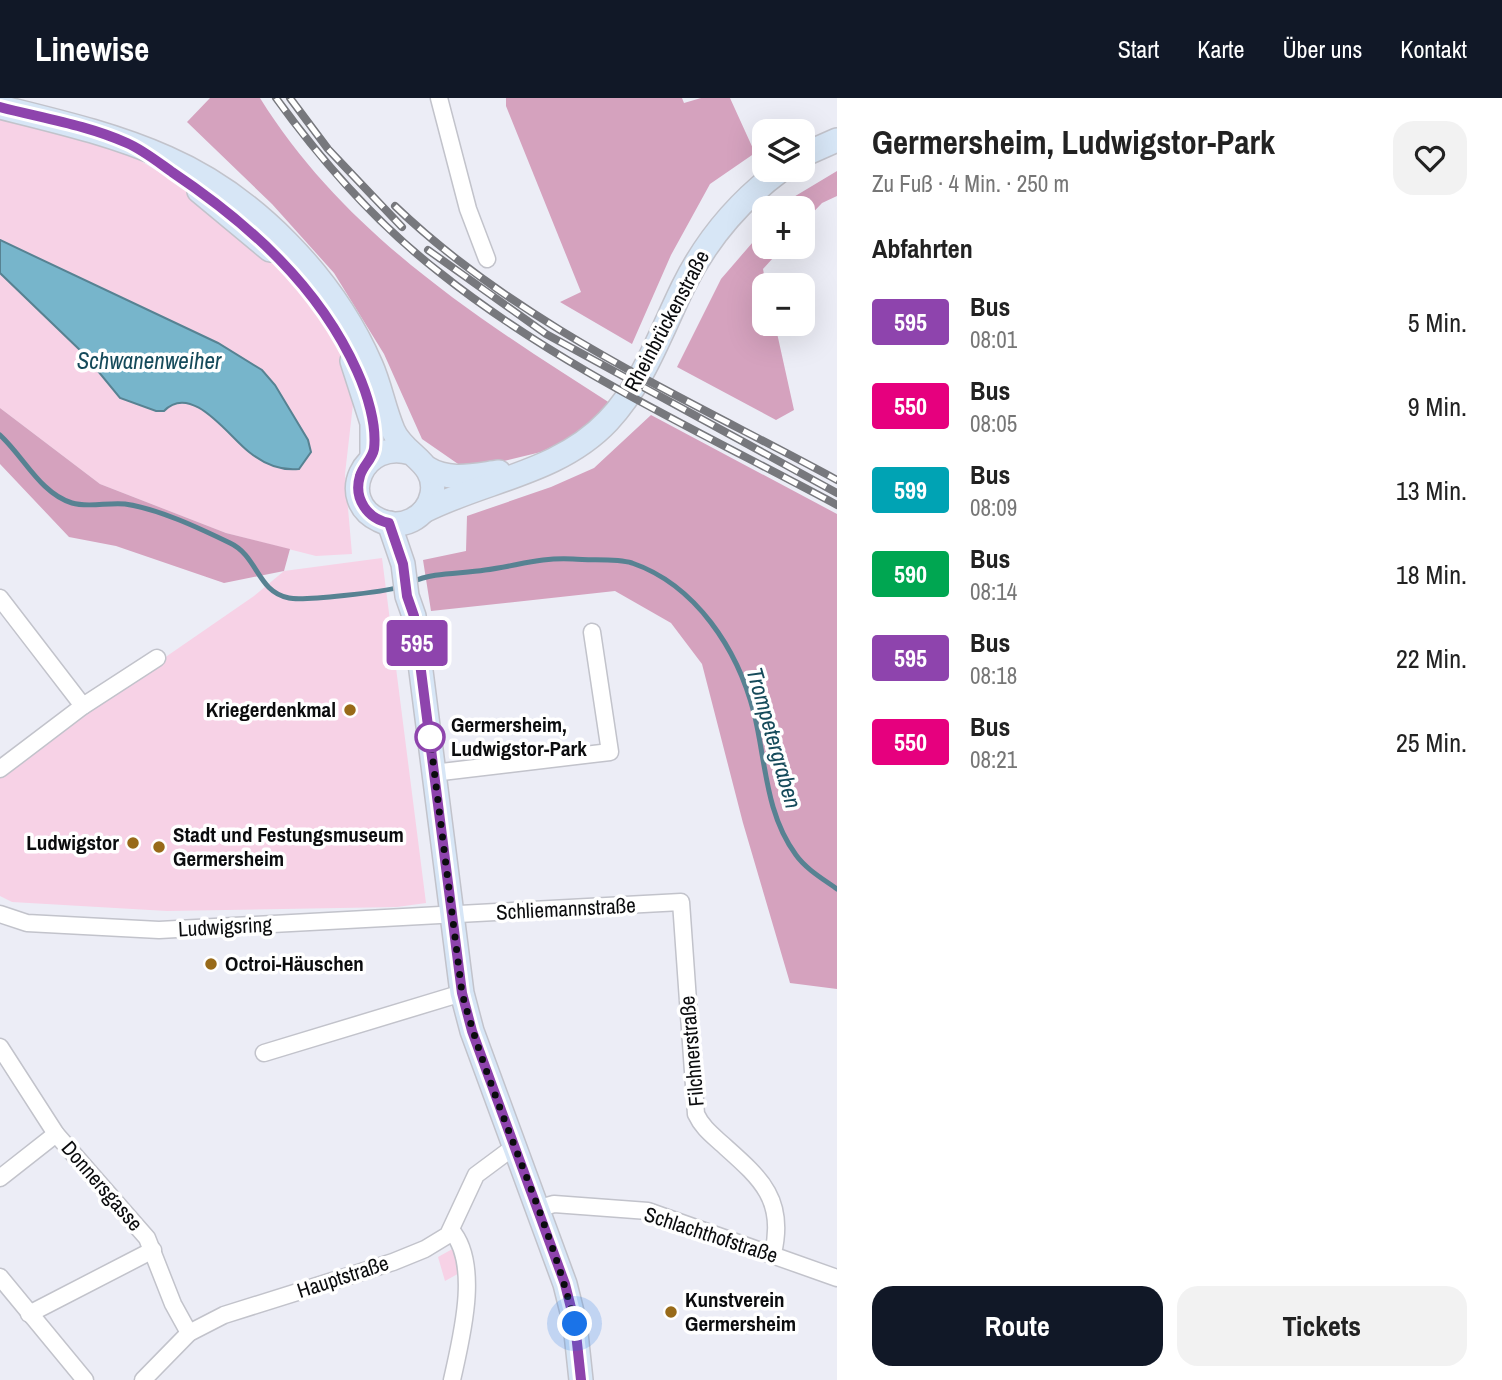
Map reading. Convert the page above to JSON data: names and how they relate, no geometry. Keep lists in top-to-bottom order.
{
  "streets": {
    "street": [
      "Rheinbrückenstraße",
      "Schliemannstraße",
      "Ludwigsring",
      "Filchnerstraße",
      "Donnersgasse",
      "Schlachthofstraße",
      "Hauptstraße"
    ]
  },
  "crossings": [
    ["Schliemannstraße", "Ludwigsring"],
    ["Schliemannstraße", "Filchnerstraße"],
    ["Filchnerstraße", "Schlachthofstraße"],
    ["Donnersgasse", "Hauptstraße"]
  ],
  "water": ["Schwanenweiher", "Trompetergraben"],
  "places": [
    "Kriegerdenkmal",
    "Germersheim, Ludwigstor-Park",
    "Ludwigstor",
    "Stadt und Festungsmuseum Germersheim",
    "Octroi-Häuschen",
    "Kunstverein Germersheim"
  ],
  "lines": ["bus line 595"],
  "page": {
    "header": "Linewise",
    "nav": [
      "Start",
      "Karte",
      "Über uns",
      "Kontakt"
    ],
    "on_map": "595",
    "heading": [
      ["Germersheim, Ludwigstor-Park", "Zu Fuß · 4 Min. · 250 m"],
      "Abfahrten"
    ],
    "map_buttons": ["+", "−"],
    "list": [
      {
        "mark": "595",
        "name": "Bus",
        "note": "08:01",
        "value": "5 Min."
      },
      {
        "mark": "550",
        "name": "Bus",
        "note": "08:05",
        "value": "9 Min."
      },
      {
        "mark": "599",
        "name": "Bus",
        "note": "08:09",
        "value": "13 Min."
      },
      {
        "mark": "590",
        "name": "Bus",
        "note": "08:14",
        "value": "18 Min."
      },
      {
        "mark": "595",
        "name": "Bus",
        "note": "08:18",
        "value": "22 Min."
      },
      {
        "mark": "550",
        "name": "Bus",
        "note": "08:21",
        "value": "25 Min."
      }
    ],
    "buttons": ["Route", "Tickets"]
  }
}
